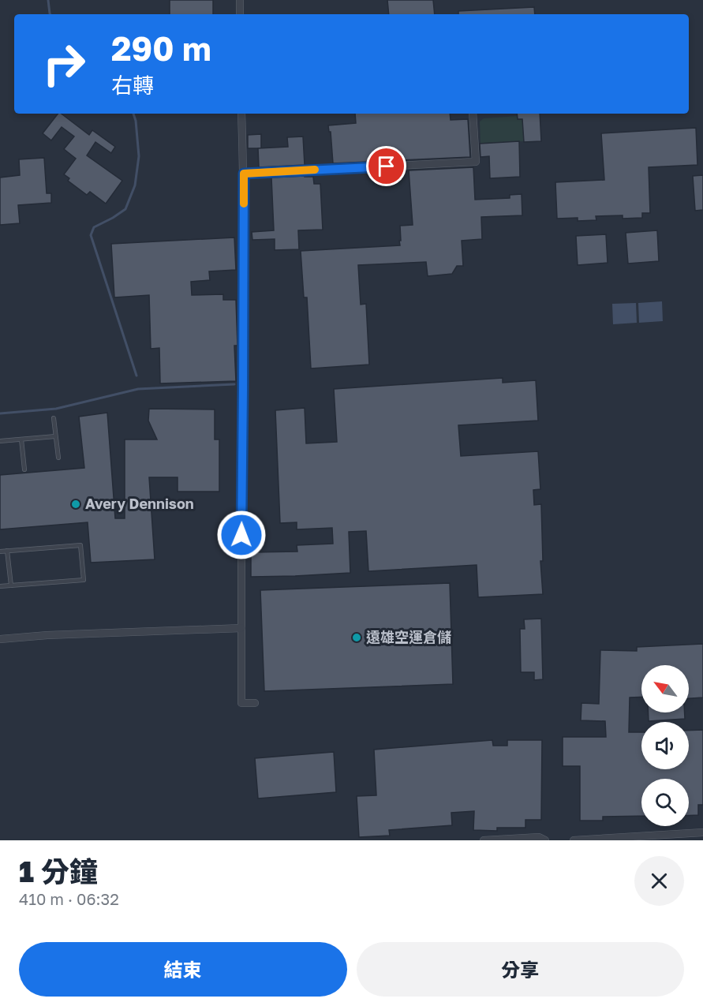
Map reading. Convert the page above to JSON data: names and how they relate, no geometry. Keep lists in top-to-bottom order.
{
  "places": ["Avery Dennison", "遠雄空運倉儲"],
  "north": "top left",
  "page": {
    "turn": ["290 m", "右轉"],
    "heading": ["1 分鐘", "410 m · 06:32"],
    "buttons": ["結束", "分享"]
  }
}
